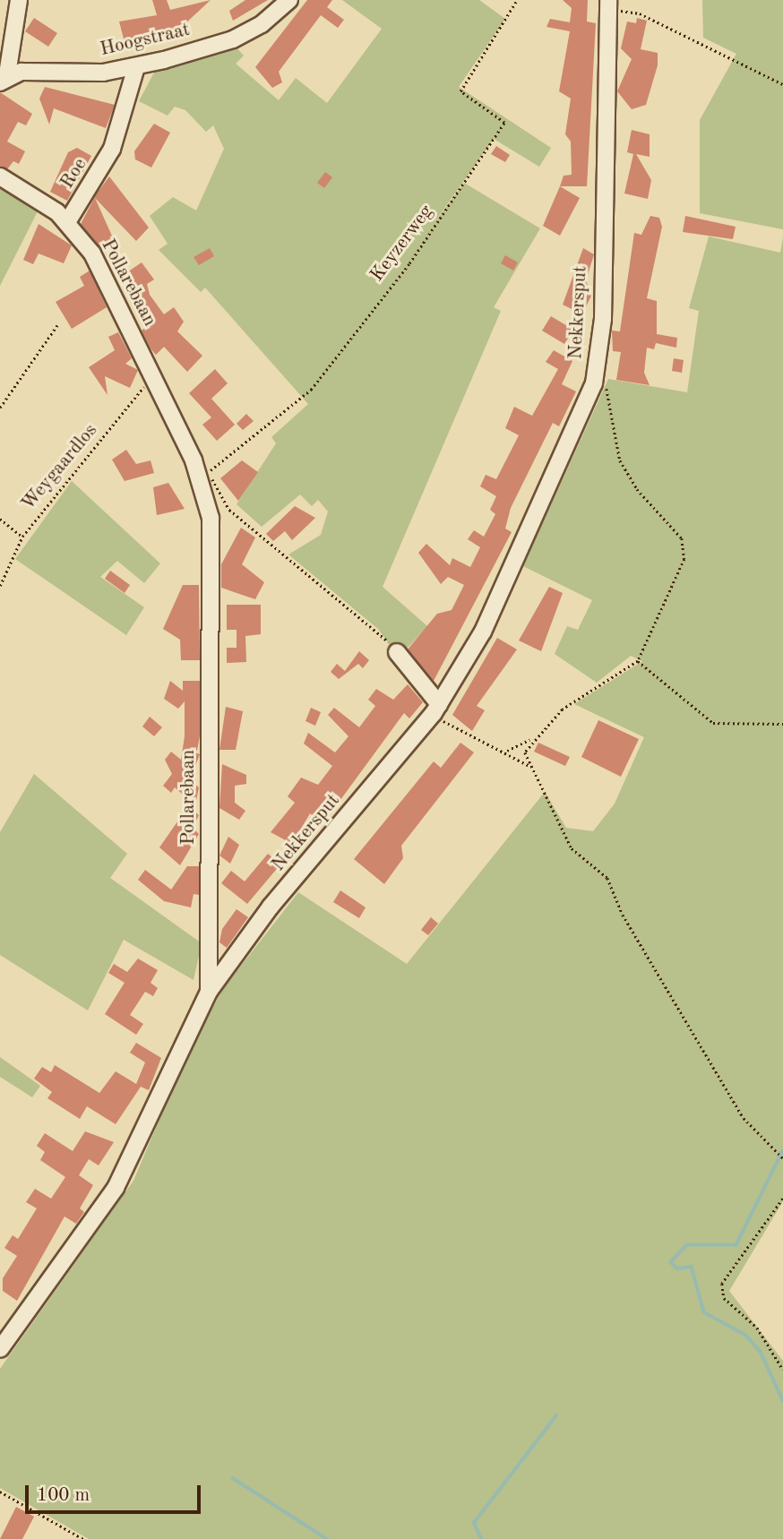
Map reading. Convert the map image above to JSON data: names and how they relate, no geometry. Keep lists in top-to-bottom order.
{
  "streets": {
    "street": [
      "Hoogstraat",
      "Roe",
      "Pollarebaan",
      "Nekkersput"
    ],
    "path": ["Keyzerweg", "Weygaardlos"]
  },
  "crossings": [
    ["Hoogstraat", "Roe"],
    ["Roe", "Pollarebaan"],
    ["Keyzerweg", "Pollarebaan"],
    ["Pollarebaan", "Nekkersput"],
    ["Pollarebaan", "Weygaardlos"]
  ],
  "scale_bar": "100 m"
}
